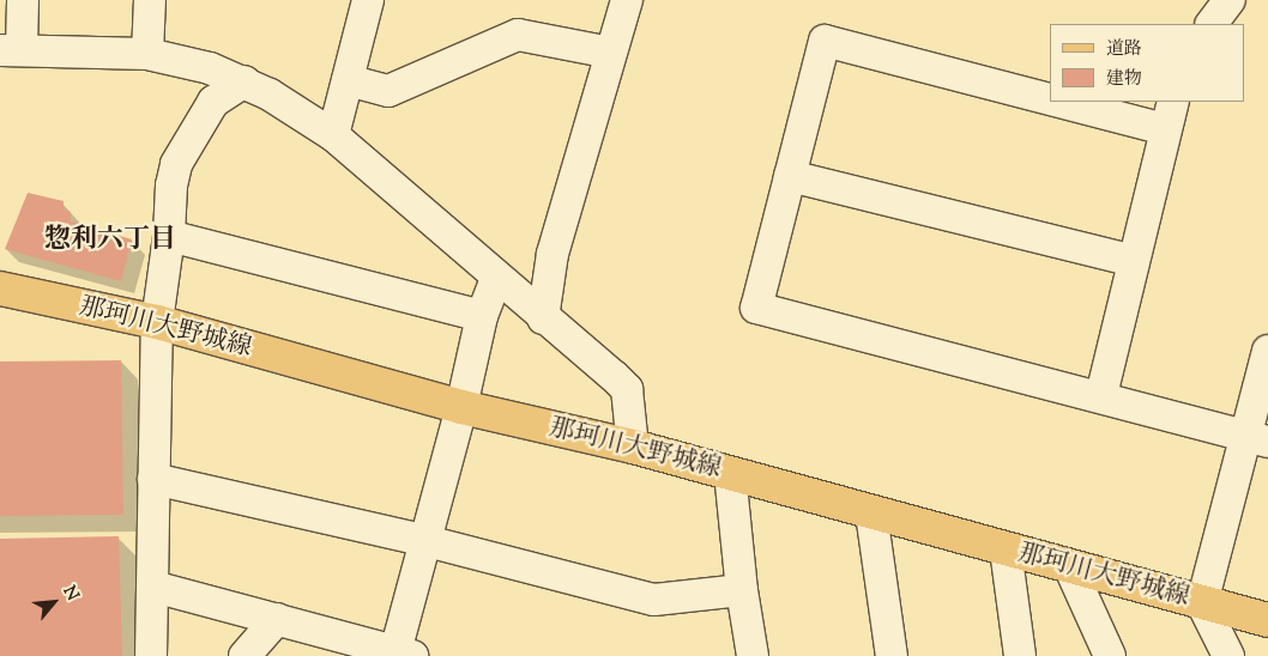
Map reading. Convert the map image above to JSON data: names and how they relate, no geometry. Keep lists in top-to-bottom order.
{
  "streets": {
    "main road": ["那珂川大野城線"]
  },
  "districts": ["惣利六丁目"],
  "legend": ["道路", "建物"],
  "north": "top right"
}
